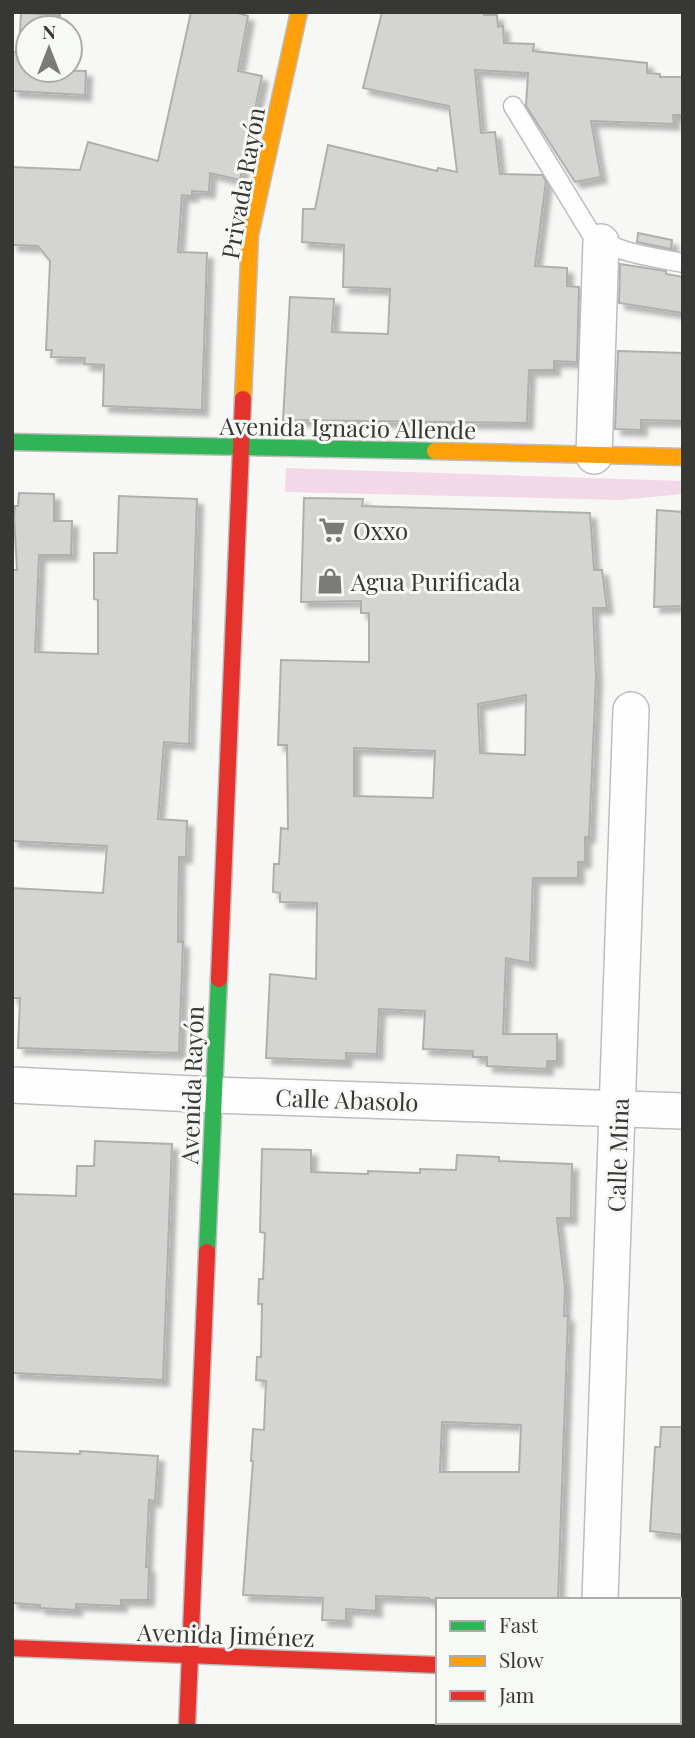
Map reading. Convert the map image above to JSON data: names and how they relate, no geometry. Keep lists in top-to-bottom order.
{
  "streets": {
    "street": [
      "Privada Rayón",
      "Avenida Ignacio Allende",
      "Avenida Rayón",
      "Calle Abasolo",
      "Calle Mina",
      "Avenida Jiménez"
    ]
  },
  "crossings": [
    ["Privada Rayón", "Avenida Ignacio Allende"],
    ["Privada Rayón", "Avenida Rayón"],
    ["Avenida Ignacio Allende", "Avenida Rayón"],
    ["Avenida Rayón", "Calle Abasolo"],
    ["Avenida Rayón", "Avenida Jiménez"],
    ["Calle Abasolo", "Calle Mina"]
  ],
  "places": {
    "supermarket": ["Oxxo"],
    "shop": ["Agua Purificada"]
  },
  "legend": ["Fast", "Slow", "Jam"],
  "north": "top"
}
